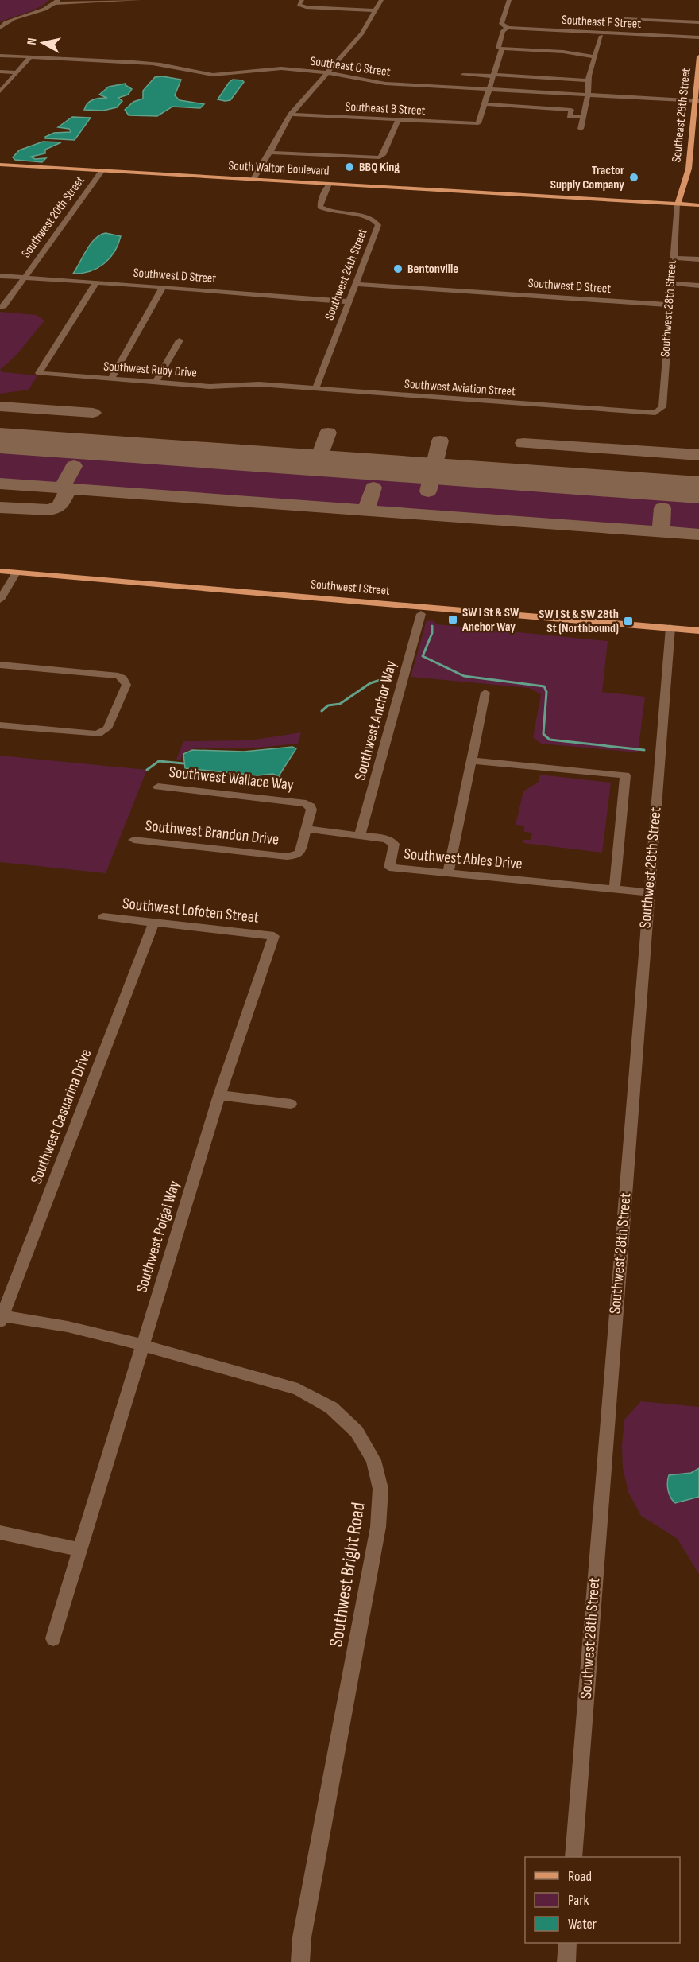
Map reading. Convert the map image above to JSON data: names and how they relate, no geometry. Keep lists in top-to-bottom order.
{
  "streets": {
    "main road": ["Southeast 28th Street", "South Walton Boulevard", "Southwest I Street"],
    "street": [
      "Southeast F Street",
      "Southeast C Street",
      "Southeast B Street",
      "Southwest 20th Street",
      "Southwest 24th Street",
      "Southwest D Street",
      "Southwest 28th Street",
      "Southwest Ruby Drive",
      "Southwest Aviation Street",
      "Southwest Anchor Way",
      "Southwest Wallace Way",
      "Southwest Brandon Drive",
      "Southwest Ables Drive",
      "Southwest Lofoten Street",
      "Southwest Casuarina Drive",
      "Southwest Poigai Way",
      "Southwest Bright Road"
    ]
  },
  "crossings": [
    ["Southeast C Street", "Southeast 28th Street"],
    ["Southeast 28th Street", "South Walton Boulevard"],
    ["Southeast 28th Street", "Southwest 28th Street"],
    ["South Walton Boulevard", "Southwest 20th Street"],
    ["South Walton Boulevard", "Southwest 24th Street"],
    ["South Walton Boulevard", "Southwest 28th Street"],
    ["Southwest 20th Street", "Southwest D Street"],
    ["Southwest 24th Street", "Southwest D Street"],
    ["Southwest 24th Street", "Southwest Aviation Street"],
    ["Southwest D Street", "Southwest 28th Street"],
    ["Southwest D Street", "Southwest Ruby Drive"],
    ["Southwest 28th Street", "Southwest Aviation Street"],
    ["Southwest 28th Street", "Southwest I Street"],
    ["Southwest 28th Street", "Southwest Ables Drive"],
    ["Southwest Ruby Drive", "Southwest Aviation Street"],
    ["Southwest I Street", "Southwest Anchor Way"],
    ["Southwest Anchor Way", "Southwest Ables Drive"],
    ["Southwest Wallace Way", "Southwest Brandon Drive"],
    ["Southwest Wallace Way", "Southwest Ables Drive"],
    ["Southwest Brandon Drive", "Southwest Ables Drive"],
    ["Southwest Lofoten Street", "Southwest Casuarina Drive"],
    ["Southwest Lofoten Street", "Southwest Poigai Way"],
    ["Southwest Casuarina Drive", "Southwest Bright Road"],
    ["Southwest Poigai Way", "Southwest Bright Road"]
  ],
  "places": {
    "other": ["BBQ King", "Tractor Supply Company", "Bentonville"],
    "transit": ["SW I St & SW Anchor Way", "SW I St & SW 28th St (Northbound)"]
  },
  "legend": ["Road", "Park", "Water"],
  "north": "left"
}
